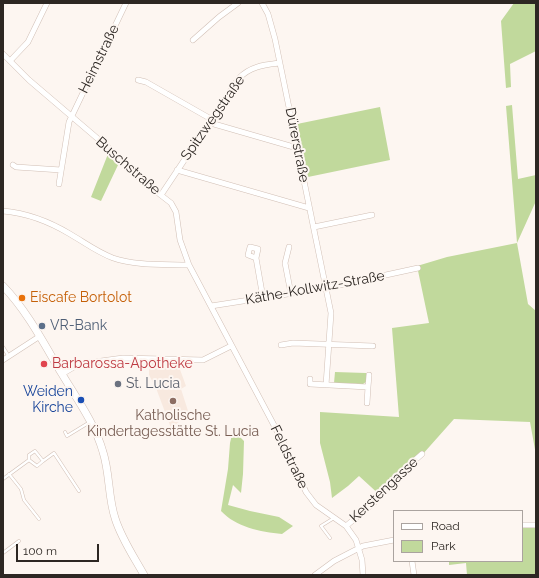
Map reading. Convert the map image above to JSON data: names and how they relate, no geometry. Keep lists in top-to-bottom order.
{
  "streets": {
    "street": [
      "Heimstraße",
      "Spitzwegstraße",
      "Dürerstraße",
      "Buschstraße",
      "Käthe-Kollwitz-Straße",
      "Feldstraße",
      "Kerstengasse"
    ]
  },
  "crossings": [
    ["Heimstraße", "Buschstraße"],
    ["Spitzwegstraße", "Dürerstraße"],
    ["Spitzwegstraße", "Buschstraße"],
    ["Dürerstraße", "Käthe-Kollwitz-Straße"],
    ["Buschstraße", "Käthe-Kollwitz-Straße"],
    ["Buschstraße", "Feldstraße"],
    ["Käthe-Kollwitz-Straße", "Feldstraße"],
    ["Feldstraße", "Kerstengasse"]
  ],
  "places": [
    "Eiscafe Bortolot",
    "VR-Bank",
    "Barbarossa-Apotheke",
    "St. Lucia",
    "Weiden Kirche",
    "Katholische Kindertagesstätte St. Lucia"
  ],
  "legend": ["Road", "Park"],
  "scale_bar": "100 m"
}
